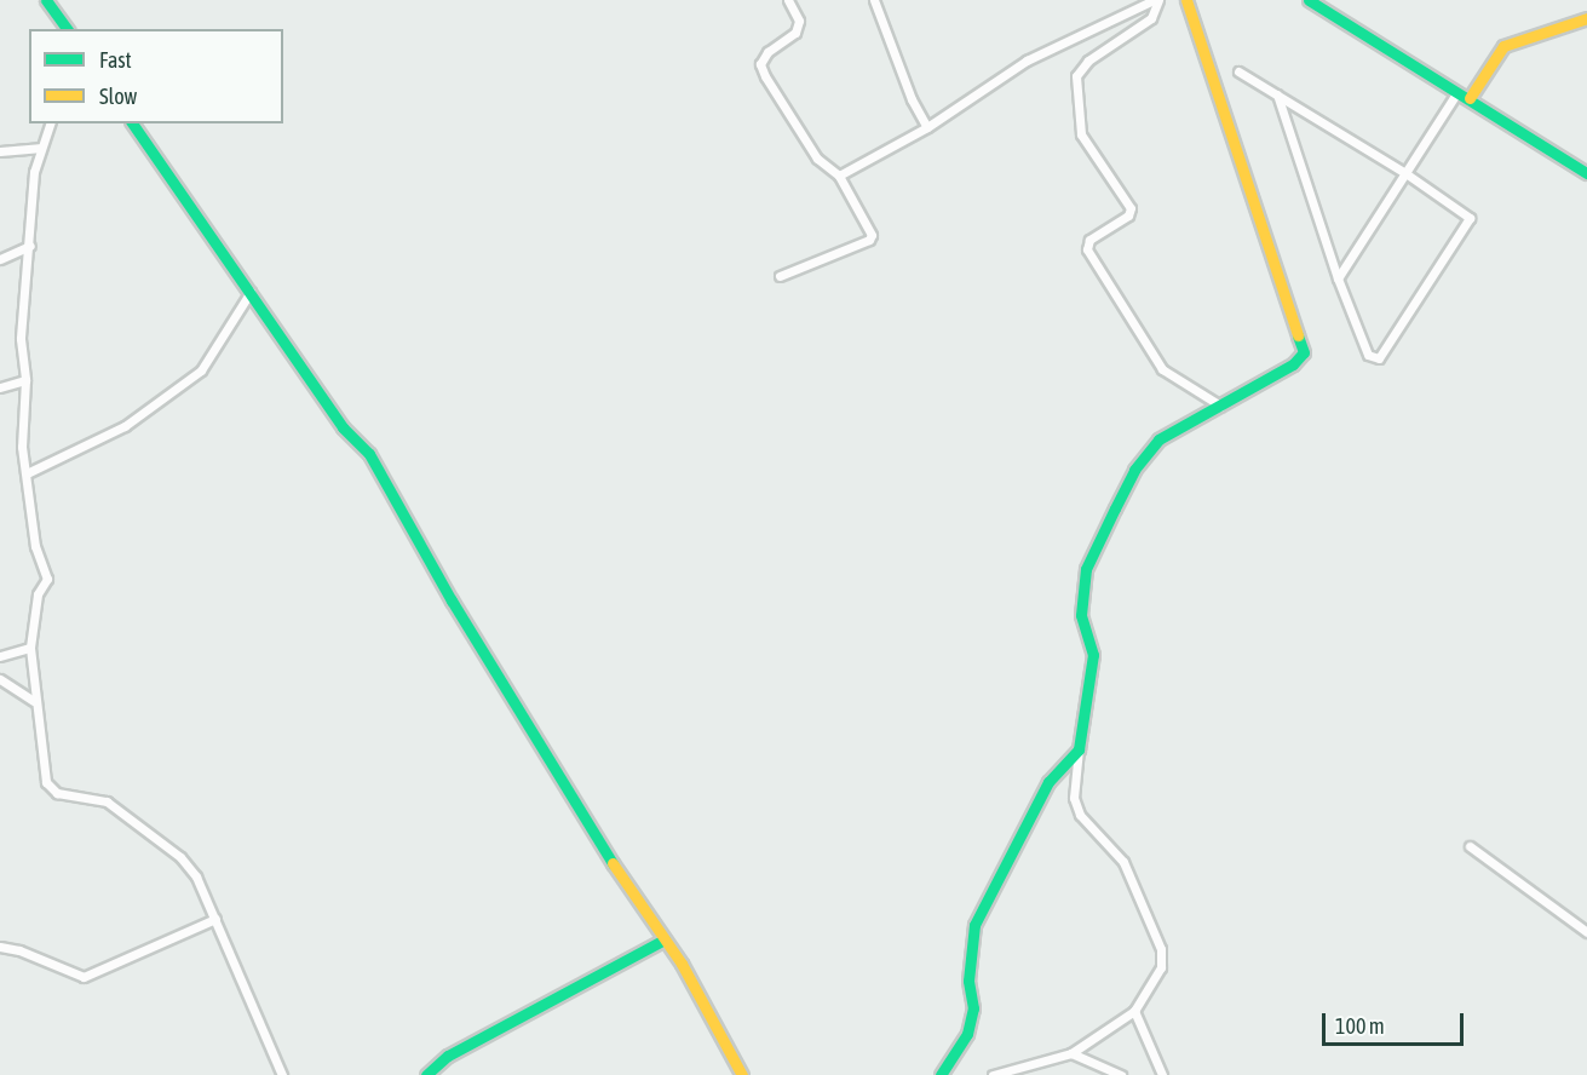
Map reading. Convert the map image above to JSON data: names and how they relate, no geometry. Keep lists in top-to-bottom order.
{
  "legend": ["Fast", "Slow"],
  "scale_bar": "100 m"
}
